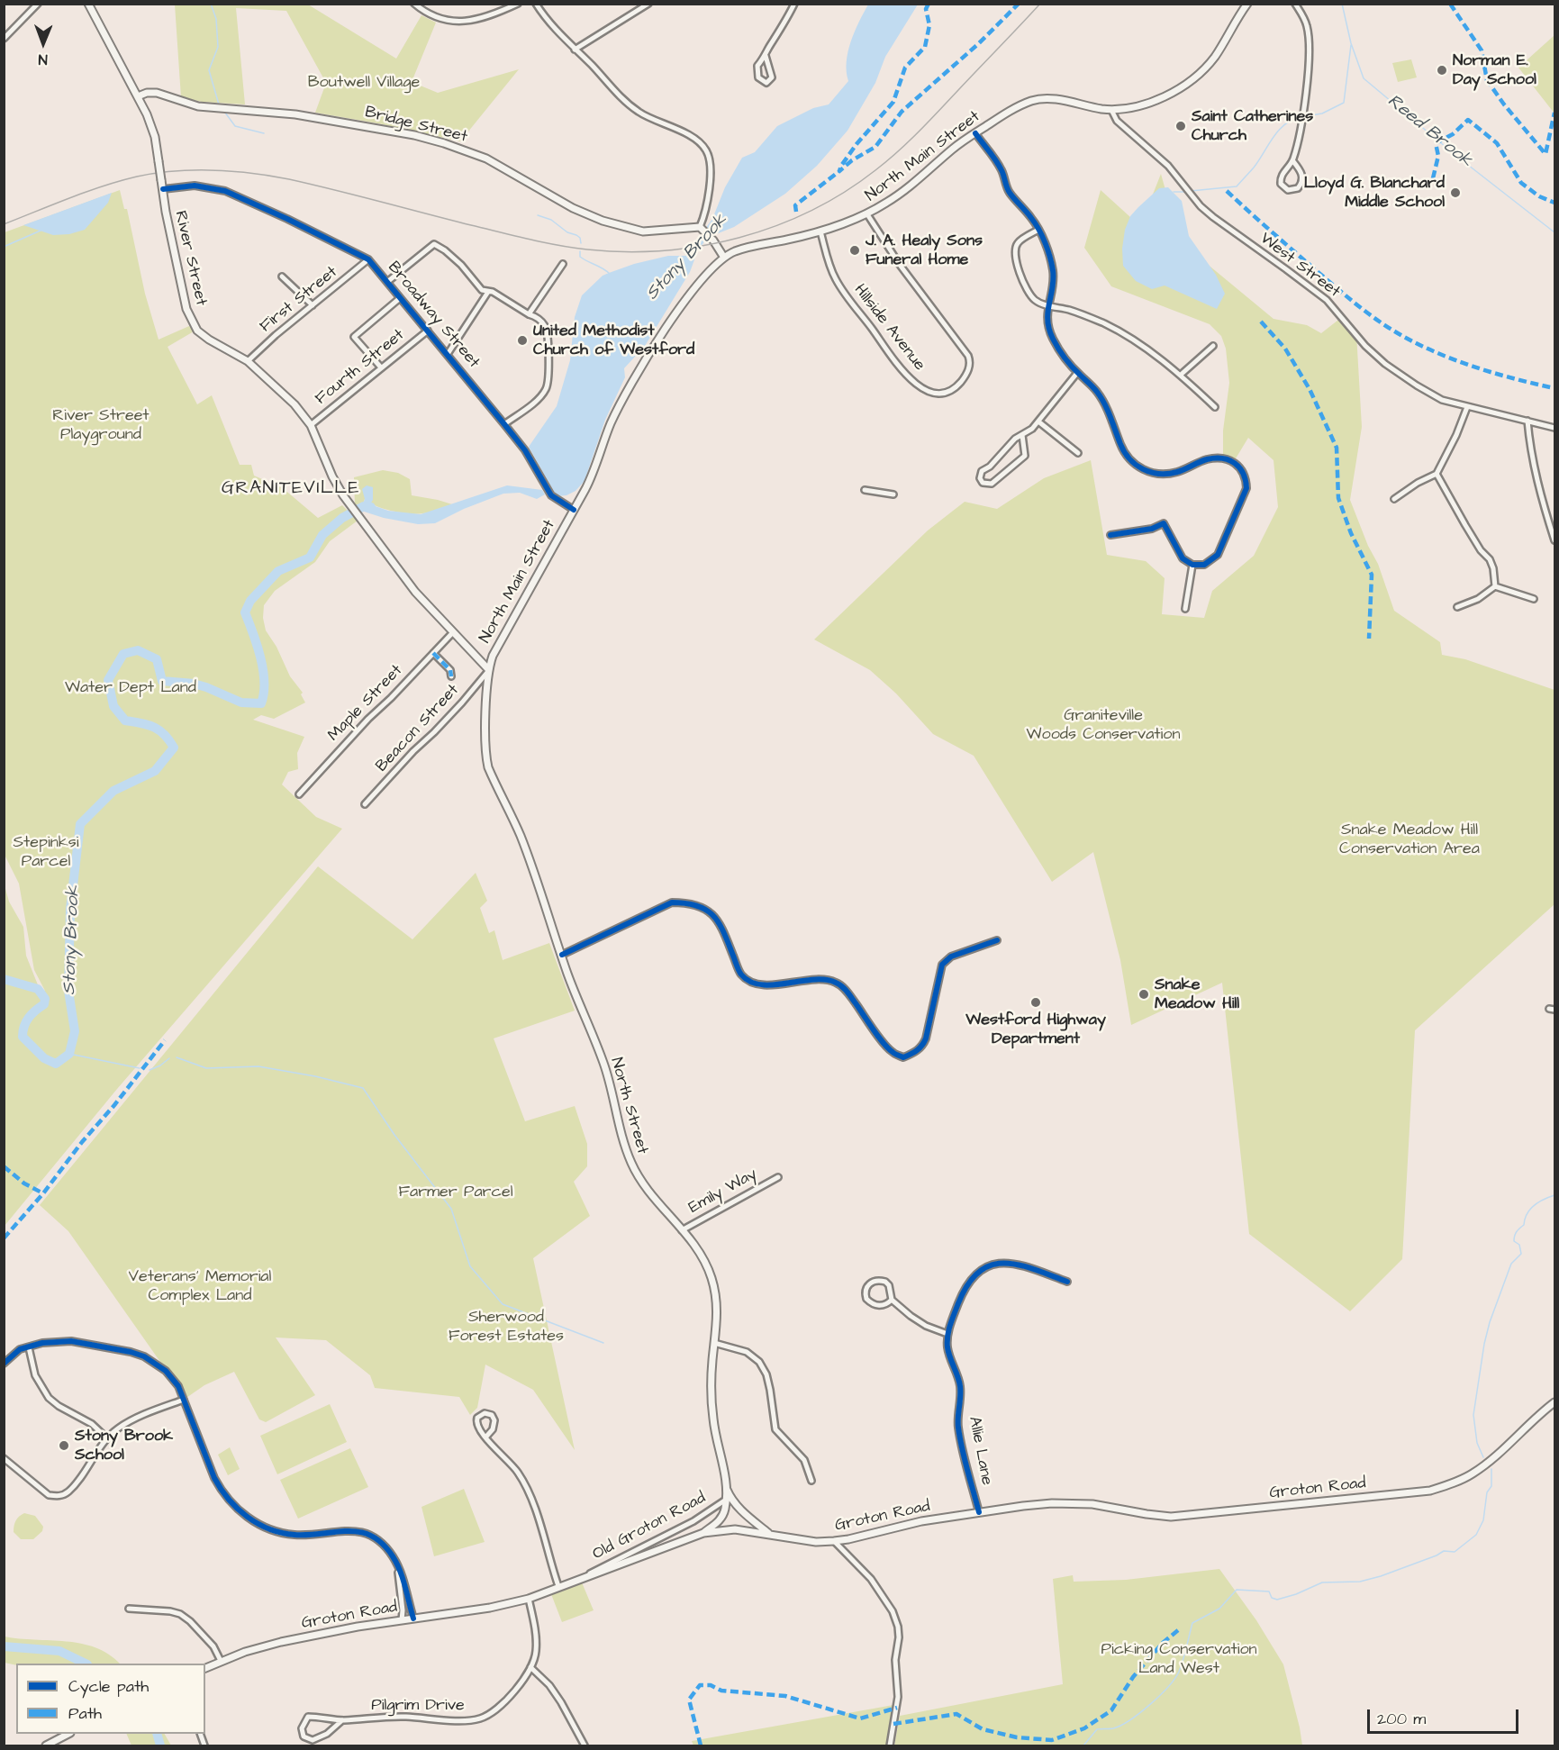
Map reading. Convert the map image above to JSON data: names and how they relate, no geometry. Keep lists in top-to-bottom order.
{
  "streets": {
    "main road": [
      "Bridge Street",
      "North Main Street",
      "River Street",
      "North Street",
      "Groton Road"
    ],
    "street": [
      "West Street",
      "First Street",
      "Broadway Street",
      "Hillside Avenue",
      "Fourth Street",
      "Maple Street",
      "Beacon Street",
      "Emily Way",
      "Allie Lane",
      "Old Groton Road",
      "Pilgrim Drive"
    ]
  },
  "crossings": [
    ["Bridge Street", "River Street"],
    ["North Main Street", "River Street"],
    ["North Main Street", "West Street"],
    ["North Main Street", "Broadway Street"],
    ["North Main Street", "Hillside Avenue"],
    ["North Main Street", "Beacon Street"],
    ["North Main Street", "North Street"],
    ["River Street", "First Street"],
    ["River Street", "Broadway Street"],
    ["River Street", "Fourth Street"],
    ["River Street", "Maple Street"],
    ["River Street", "Beacon Street"],
    ["River Street", "North Street"],
    ["First Street", "Broadway Street"],
    ["Broadway Street", "Fourth Street"],
    ["Beacon Street", "North Street"],
    ["North Street", "Emily Way"],
    ["North Street", "Groton Road"],
    ["North Street", "Old Groton Road"],
    ["Allie Lane", "Groton Road"],
    ["Groton Road", "Old Groton Road"],
    ["Groton Road", "Pilgrim Drive"]
  ],
  "districts": ["GRANITEVILLE"],
  "water": ["Reed Brook", "Stony Brook"],
  "parks": [
    "Boutwell Village",
    "River Street Playground",
    "Water Dept Land",
    "Graniteville Woods Conservation",
    "Snake Meadow Hill Conservation Area",
    "Stepinksi Parcel",
    "Farmer Parcel",
    "Veterans' Memorial Complex Land",
    "Sherwood Forest Estates",
    "Picking Conservation Land West"
  ],
  "places": [
    "Norman E. Day School",
    "Saint Catherines Church",
    "Lloyd G. Blanchard Middle School",
    "J. A. Healy Sons Funeral Home",
    "United Methodist Church of Westford",
    "Snake Meadow Hill",
    "Westford Highway Department",
    "Stony Brook School"
  ],
  "legend": ["Cycle path", "Path"],
  "scale_bar": "200 m",
  "north": "bottom"
}
